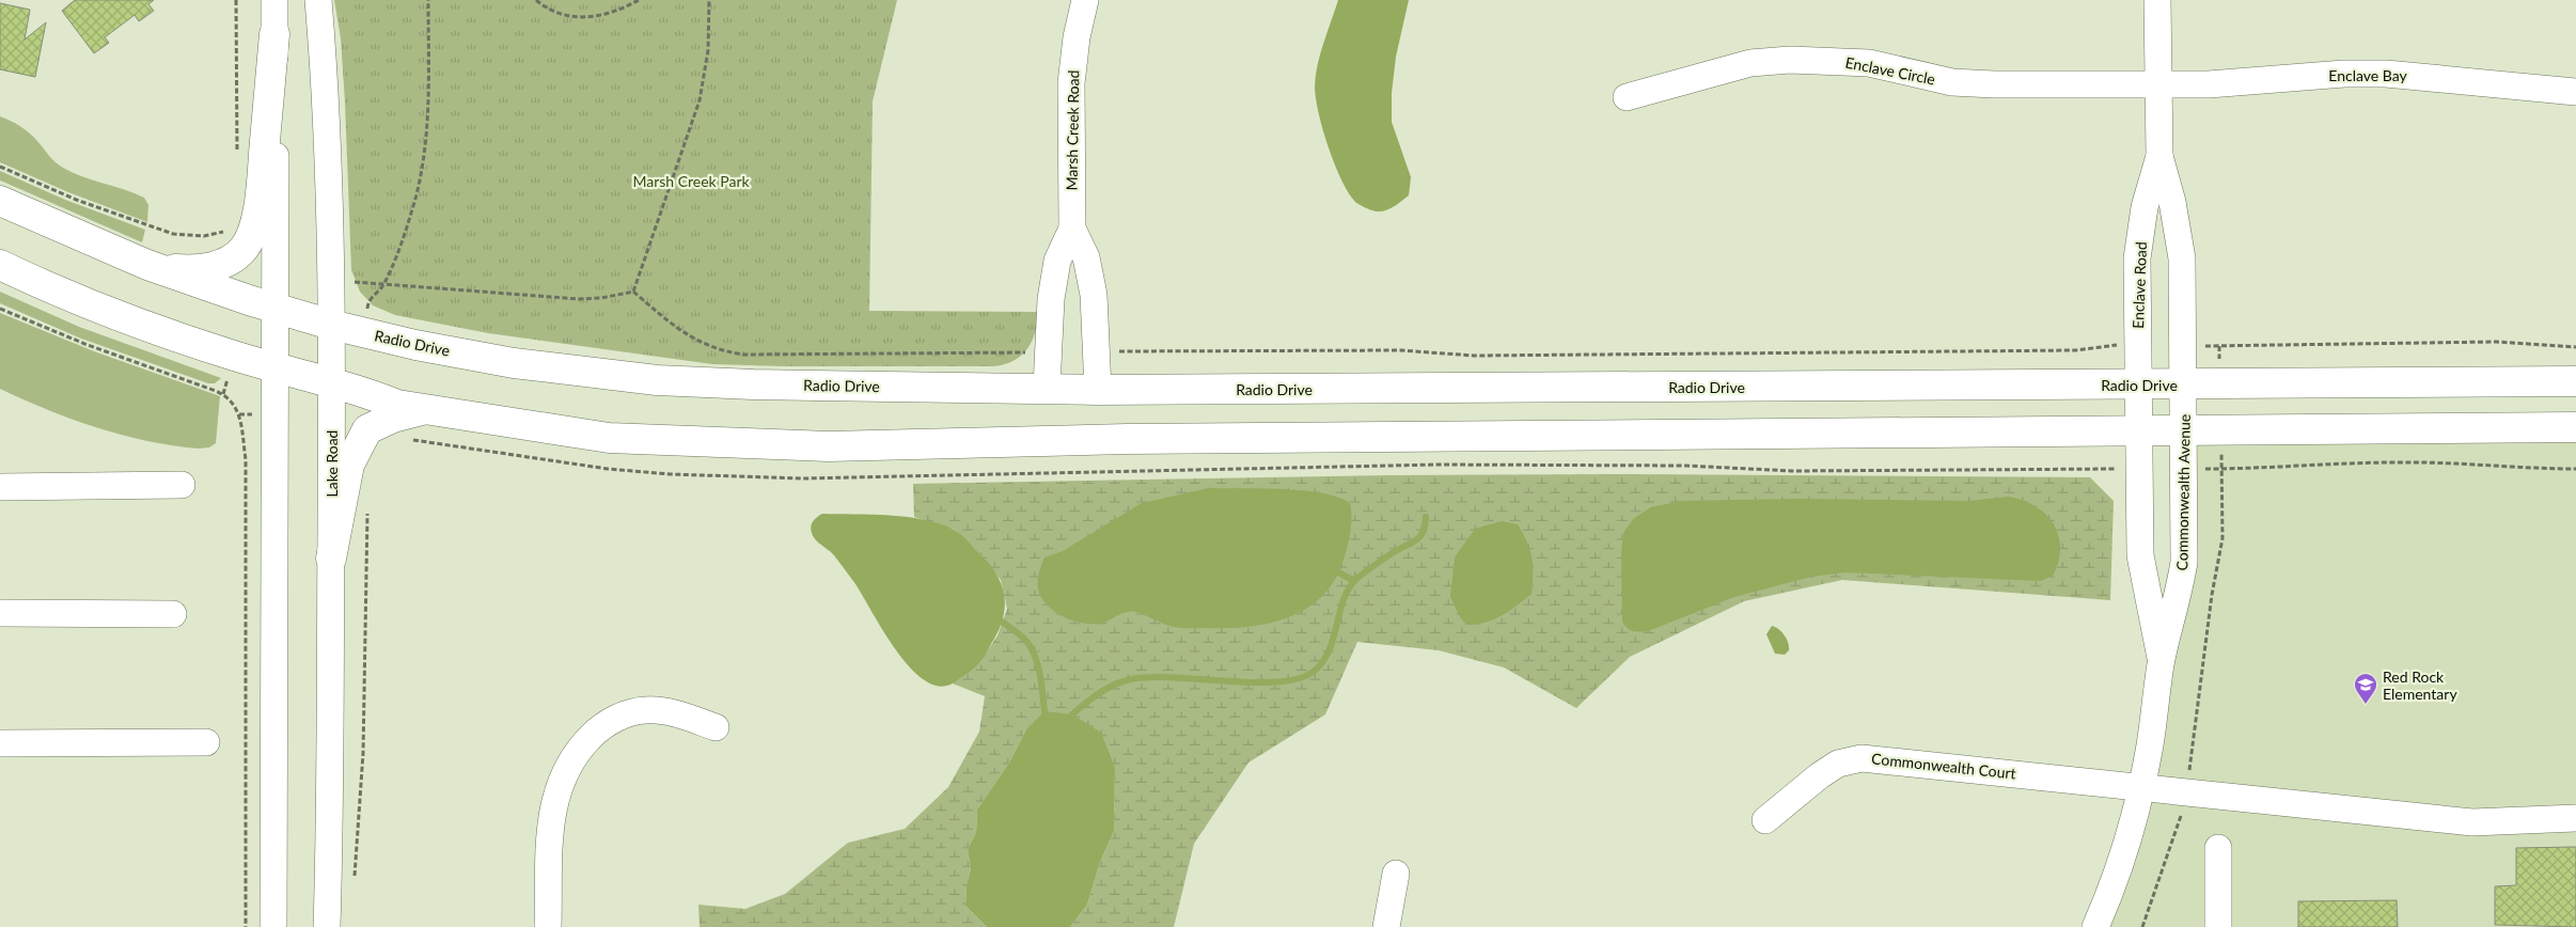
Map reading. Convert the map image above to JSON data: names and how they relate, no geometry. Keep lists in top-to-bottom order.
{
  "streets": {
    "main road": ["Radio Drive"],
    "street": [
      "Enclave Circle",
      "Enclave Bay",
      "Marsh Creek Road",
      "Enclave Road",
      "Lake Road",
      "Commonwealth Avenue",
      "Commonwealth Court"
    ]
  },
  "crossings": [
    ["Enclave Circle", "Enclave Bay"],
    ["Enclave Circle", "Enclave Road"],
    ["Enclave Bay", "Enclave Road"],
    ["Marsh Creek Road", "Radio Drive"],
    ["Enclave Road", "Radio Drive"],
    ["Enclave Road", "Commonwealth Avenue"],
    ["Radio Drive", "Lake Road"],
    ["Radio Drive", "Commonwealth Avenue"],
    ["Commonwealth Avenue", "Commonwealth Court"]
  ],
  "parks": ["Marsh Creek Park"],
  "places": {
    "school or university": ["Red Rock Elementary"]
  }
}
